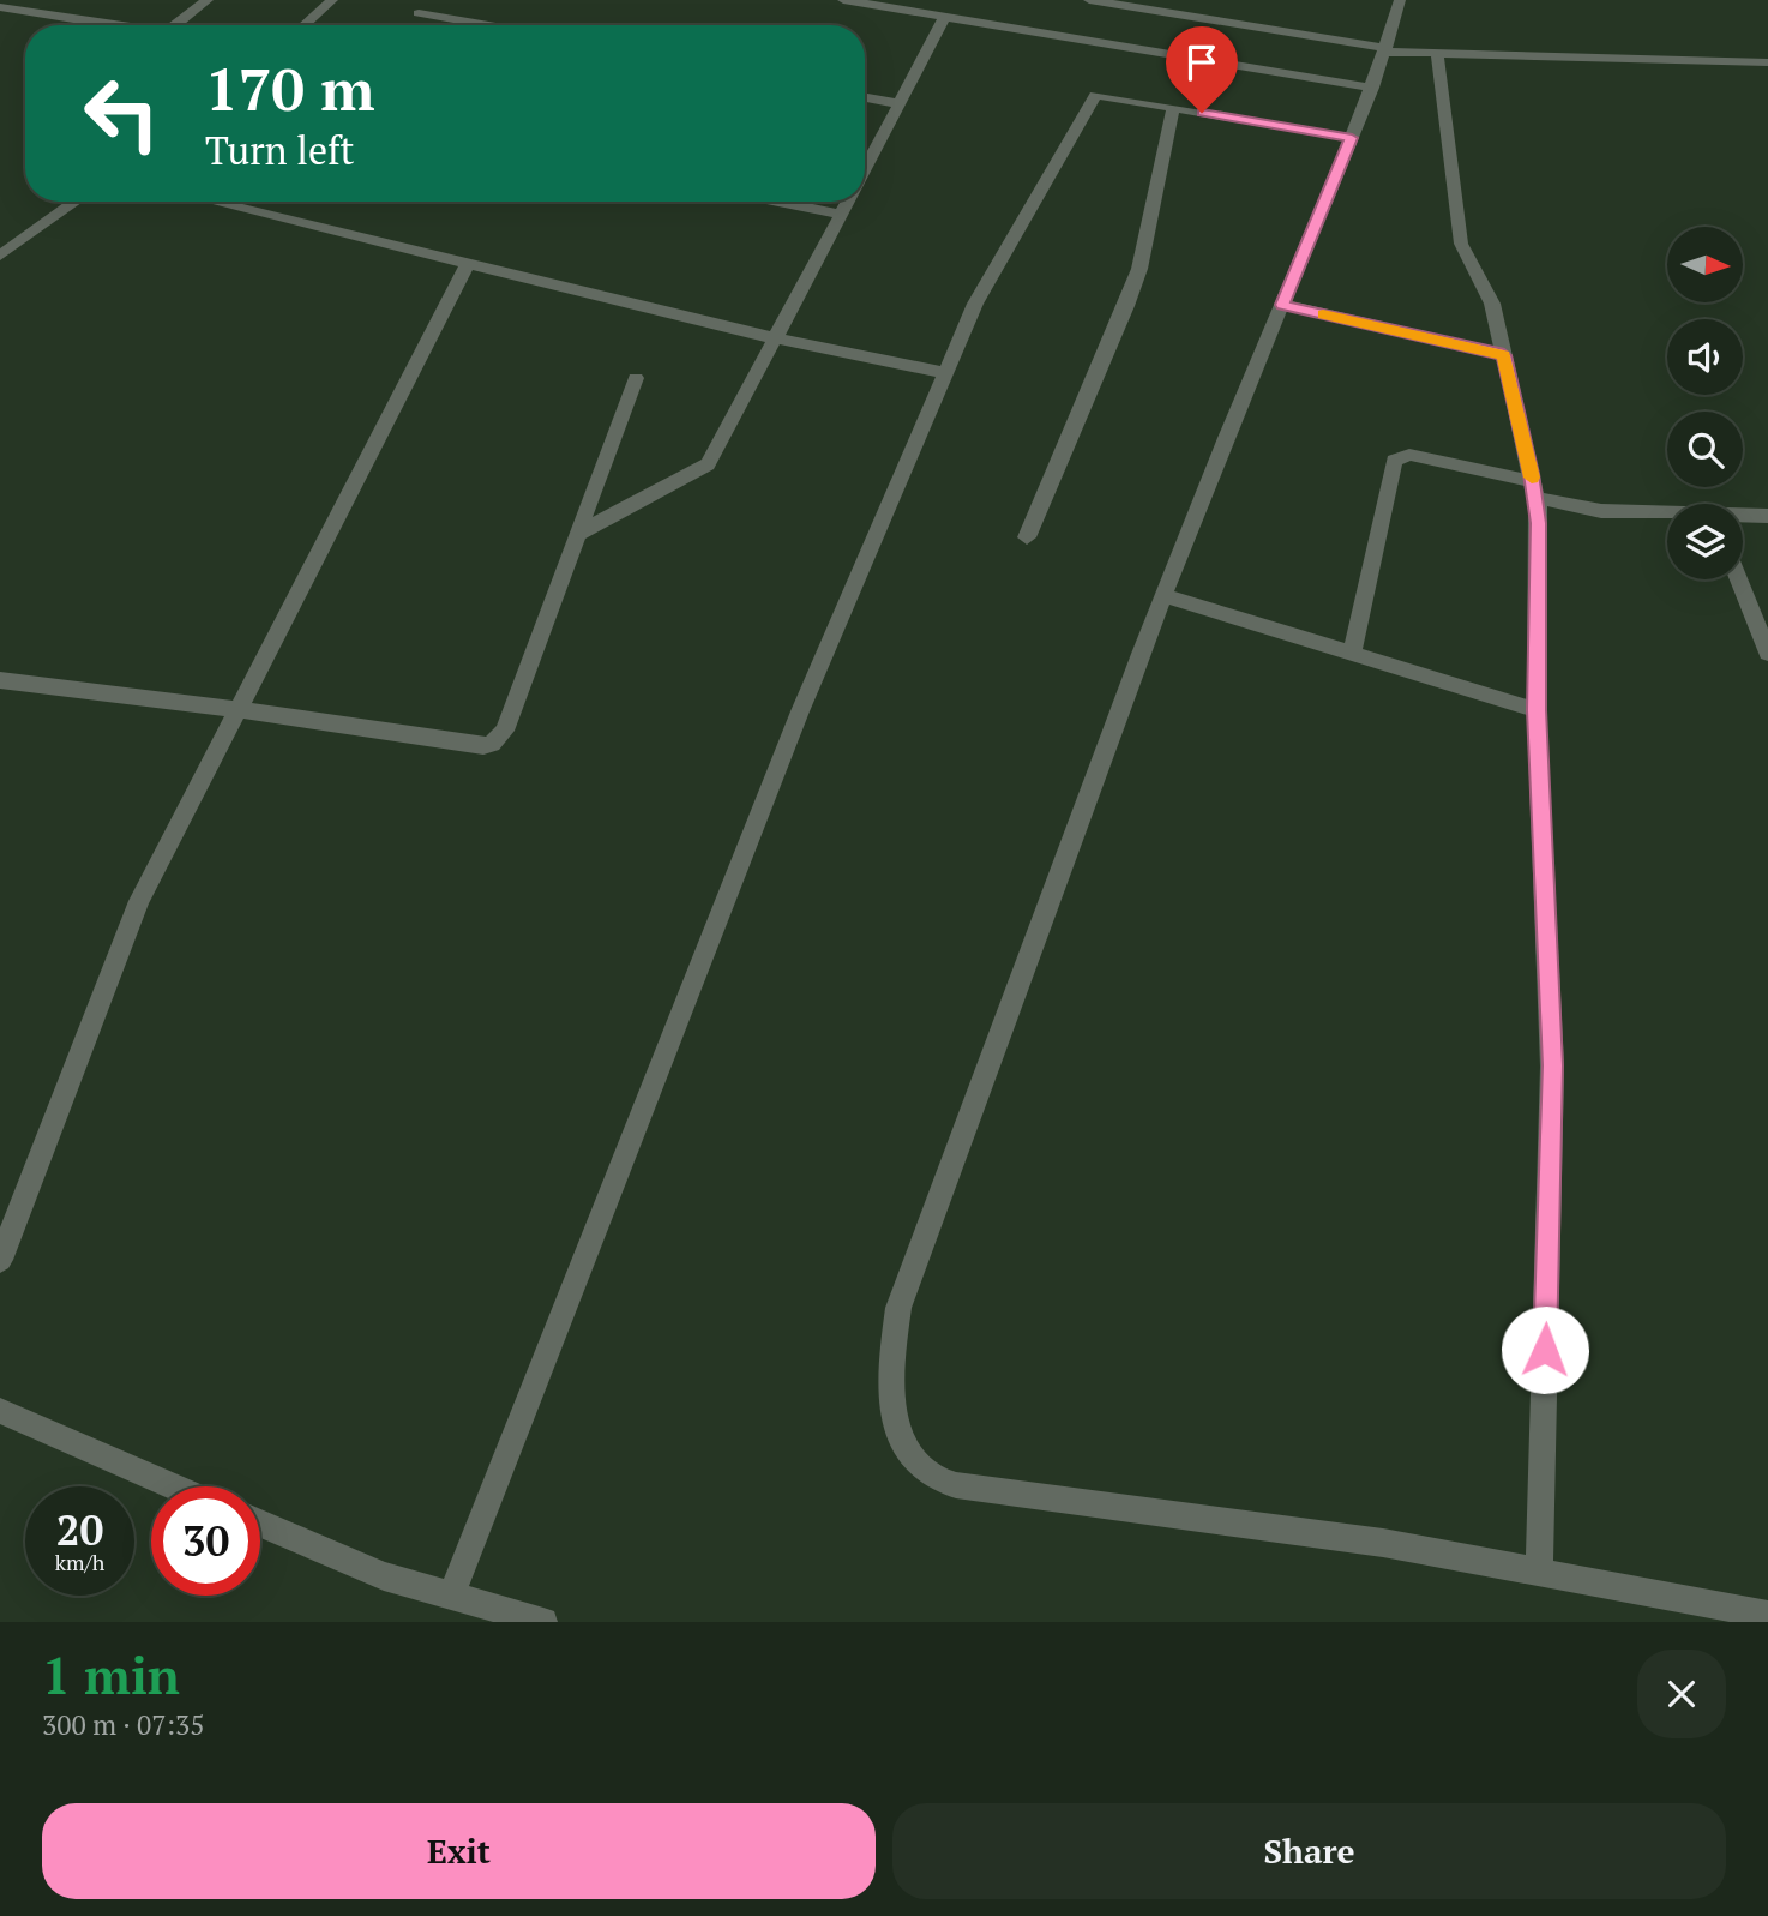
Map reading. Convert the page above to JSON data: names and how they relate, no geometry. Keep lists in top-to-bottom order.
{
  "north": "right",
  "page": {
    "turn": ["170 m", "Turn left"],
    "speed": "20 km/h",
    "limit": "30",
    "heading": ["1 min", "300 m · 07:35"],
    "buttons": ["Exit", "Share"]
  }
}
